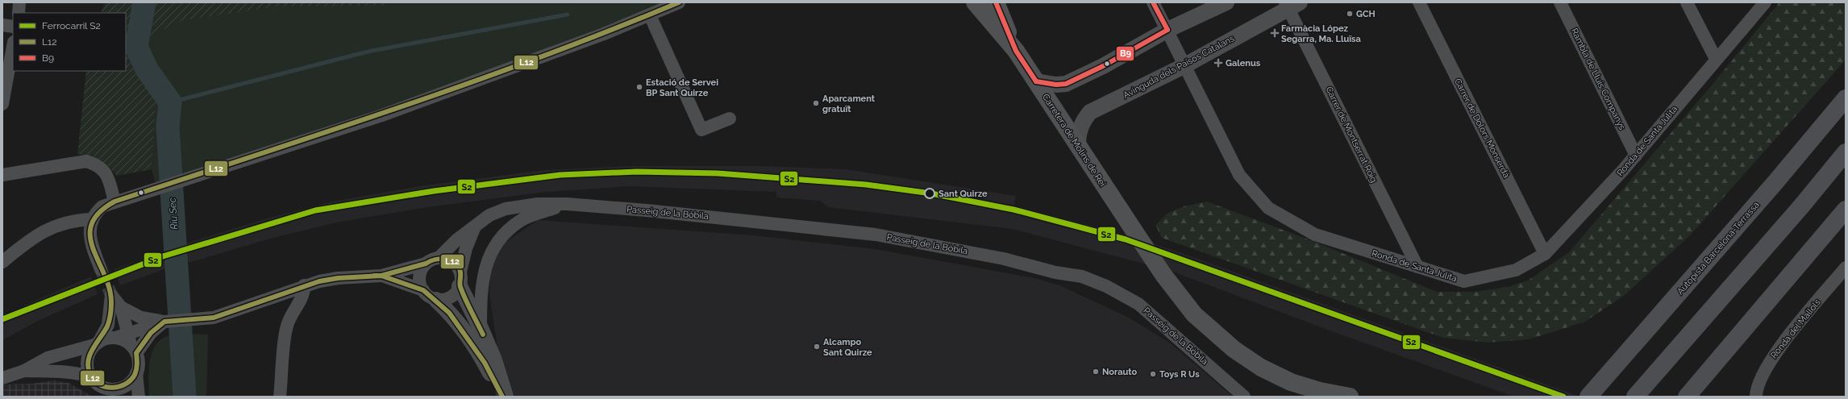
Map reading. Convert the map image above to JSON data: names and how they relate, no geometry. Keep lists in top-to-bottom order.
{
  "streets": {
    "highway": ["Autopista Barcelona-Terrassa"],
    "main road": ["Carretera de Molins de Rei"],
    "street": [
      "Avinguda dels Països Catalans",
      "Rambla de Lluís Companys",
      "Carrer de Dolors Monserdà",
      "Carrer de Montserrat Roig",
      "Ronda de Santa Julita",
      "Passeig de la Bòbila",
      "Ronda del Mallols"
    ]
  },
  "crossings": [
    ["Avinguda dels Països Catalans", "Carrer de Montserrat Roig"],
    ["Avinguda dels Països Catalans", "Carretera de Molins de Rei"],
    ["Avinguda dels Països Catalans", "Ronda de Santa Julita"],
    ["Rambla de Lluís Companys", "Ronda de Santa Julita"],
    ["Carrer de Dolors Monserdà", "Ronda de Santa Julita"],
    ["Carrer de Montserrat Roig", "Ronda de Santa Julita"]
  ],
  "water": ["Riu Sec"],
  "places": {
    "other": [
      "GCH",
      "Estació de Servei BP Sant Quirze",
      "Aparcament gratuït",
      "Sant Quirze",
      "Alcampo Sant Quirze",
      "Norauto",
      "Toys R Us"
    ],
    "health": ["Farmàcia López Segarra, Ma. Lluïsa", "Galenus"]
  },
  "lines": ["transit line L12", "transit line B9", "rail line S2"],
  "legend": ["Ferrocarril S2", "L12", "B9"]
}
